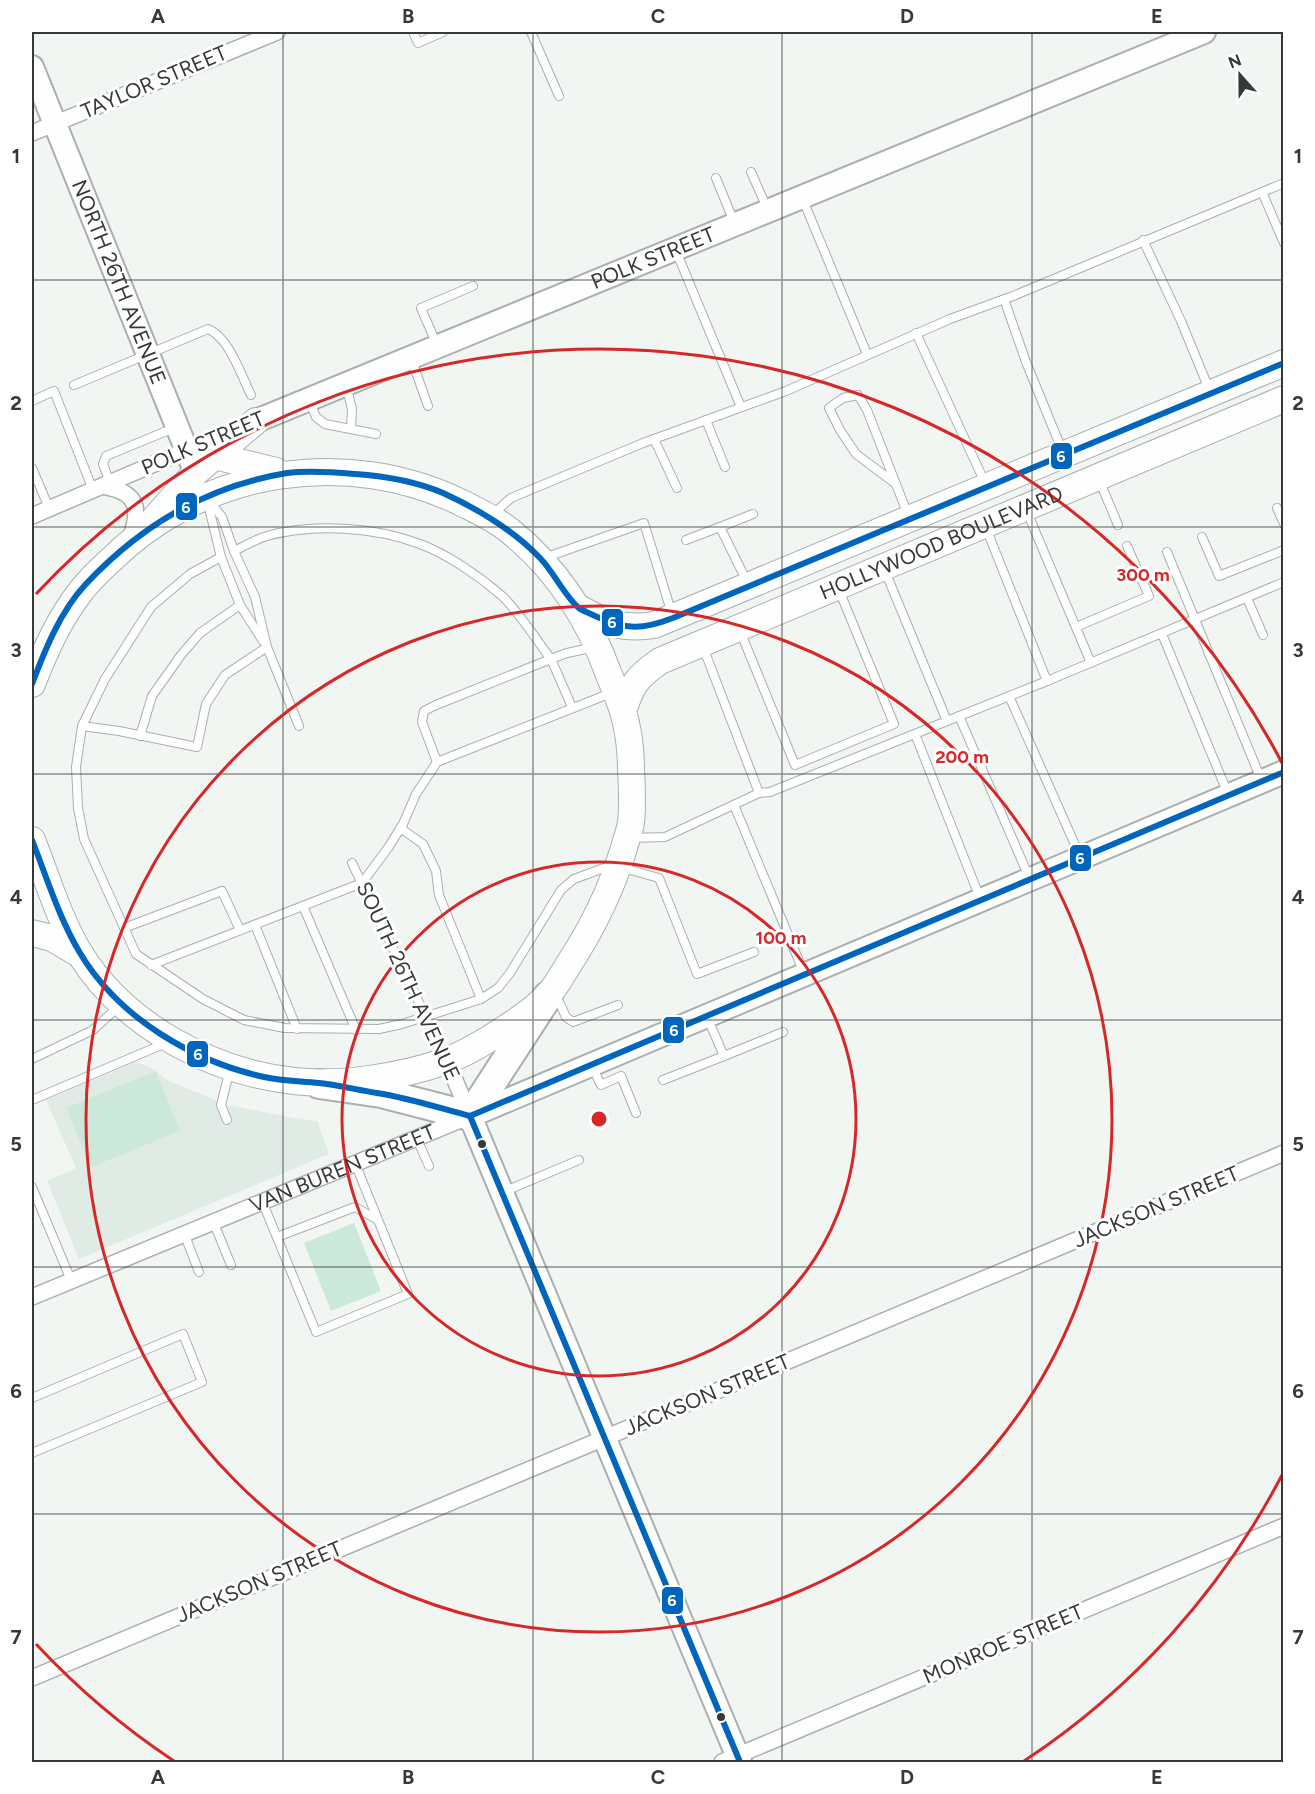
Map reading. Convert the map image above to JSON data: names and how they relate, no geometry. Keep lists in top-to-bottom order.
{
  "streets": {
    "main road": [
      "POLK STREET",
      "NORTH 26TH AVENUE",
      "HOLLYWOOD BOULEVARD",
      "SOUTH 26TH AVENUE",
      "VAN BUREN STREET"
    ],
    "street": ["TAYLOR STREET", "JACKSON STREET", "MONROE STREET"]
  },
  "crossings": [
    ["TAYLOR STREET", "NORTH 26TH AVENUE"],
    ["POLK STREET", "NORTH 26TH AVENUE"],
    ["SOUTH 26TH AVENUE", "VAN BUREN STREET"],
    ["SOUTH 26TH AVENUE", "JACKSON STREET"],
    ["SOUTH 26TH AVENUE", "MONROE STREET"]
  ],
  "lines": ["transit line 6"],
  "north": "top",
  "grid": {
    "columns": [
      "A",
      "B",
      "C",
      "D",
      "E"
    ],
    "rows": [
      "1",
      "2",
      "3",
      "4",
      "5",
      "6",
      "7"
    ]
  },
  "rings": ["300 m", "200 m", "100 m"]
}
